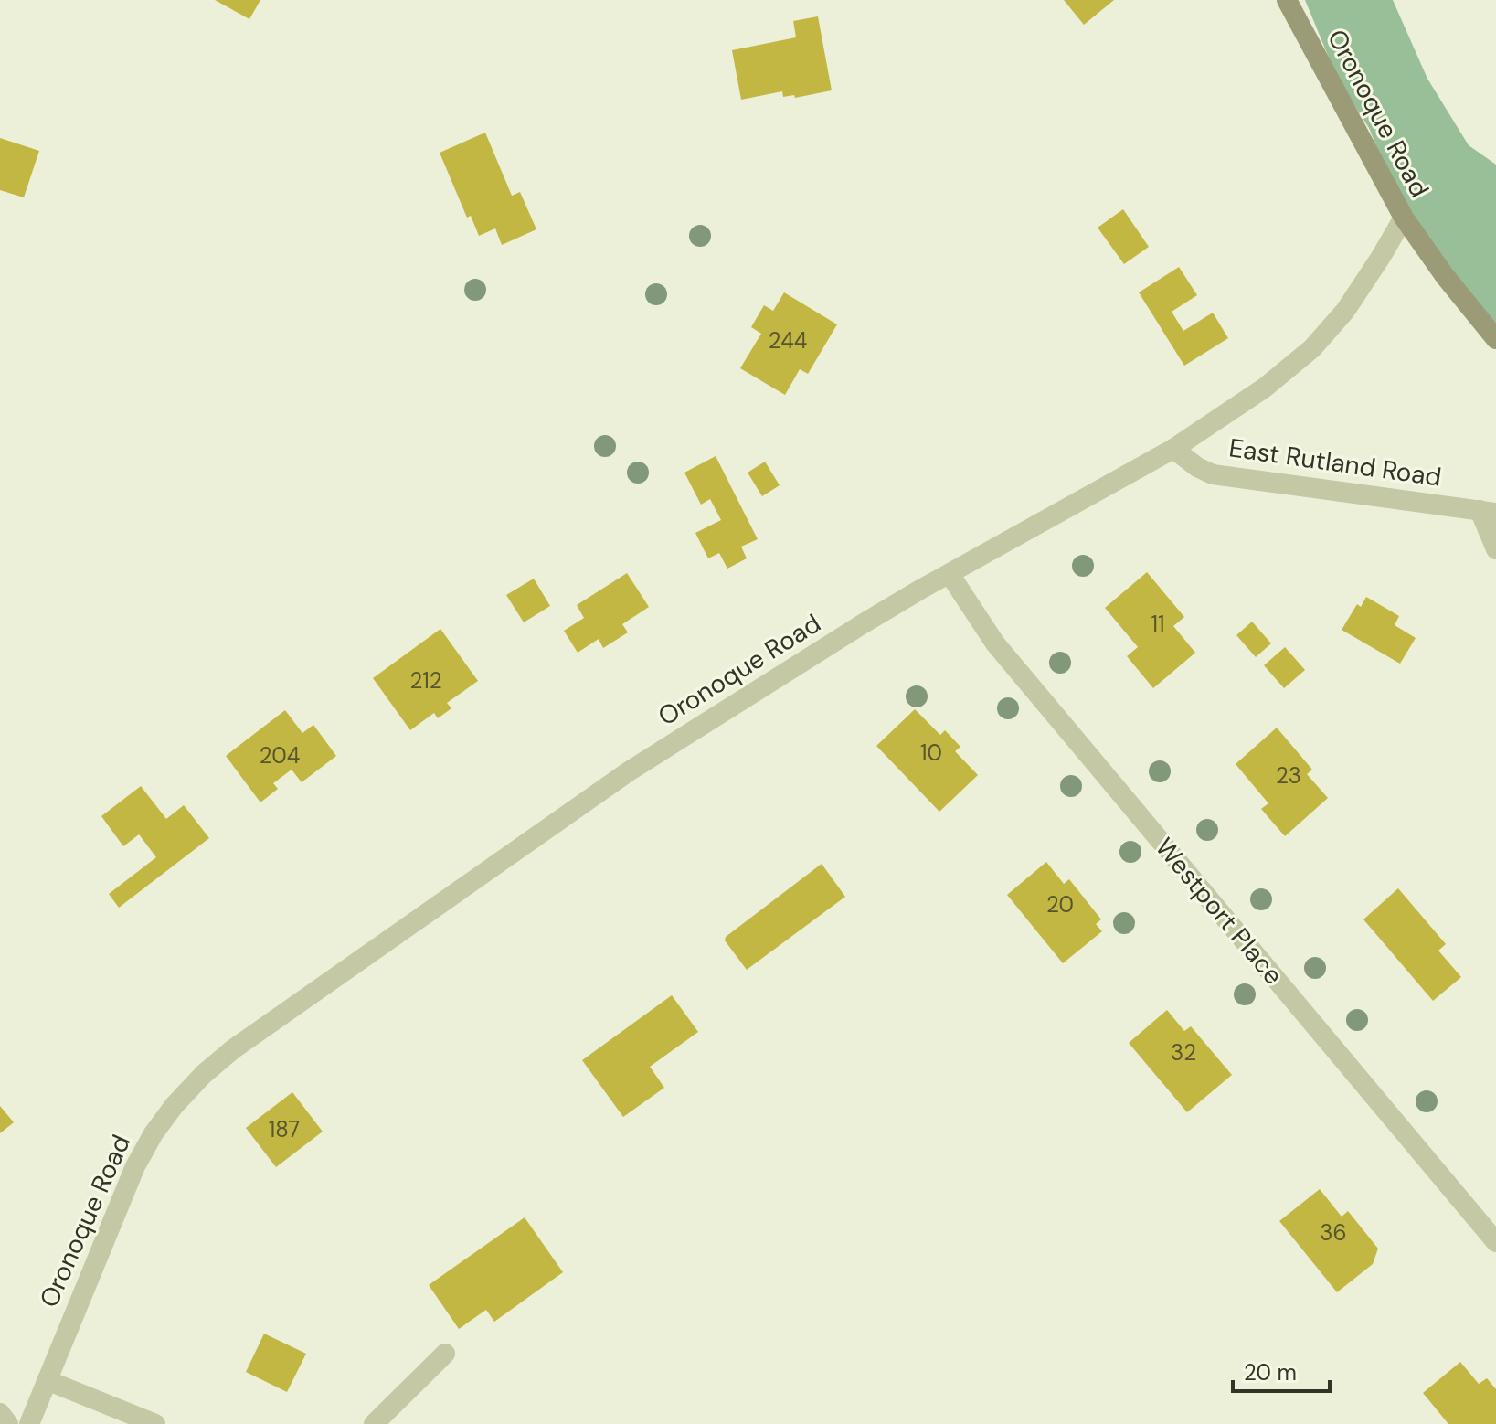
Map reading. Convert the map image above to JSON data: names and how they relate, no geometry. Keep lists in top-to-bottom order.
{
  "streets": {
    "main road": ["Oronoque Road"],
    "street": ["East Rutland Road", "Westport Place"]
  },
  "crossings": [
    ["Oronoque Road", "East Rutland Road"],
    ["Oronoque Road", "Westport Place"]
  ],
  "house_numbers": [
    "244",
    "11",
    "212",
    "10",
    "204",
    "23",
    "20",
    "32",
    "187",
    "36"
  ],
  "scale_bar": "20 m"
}
